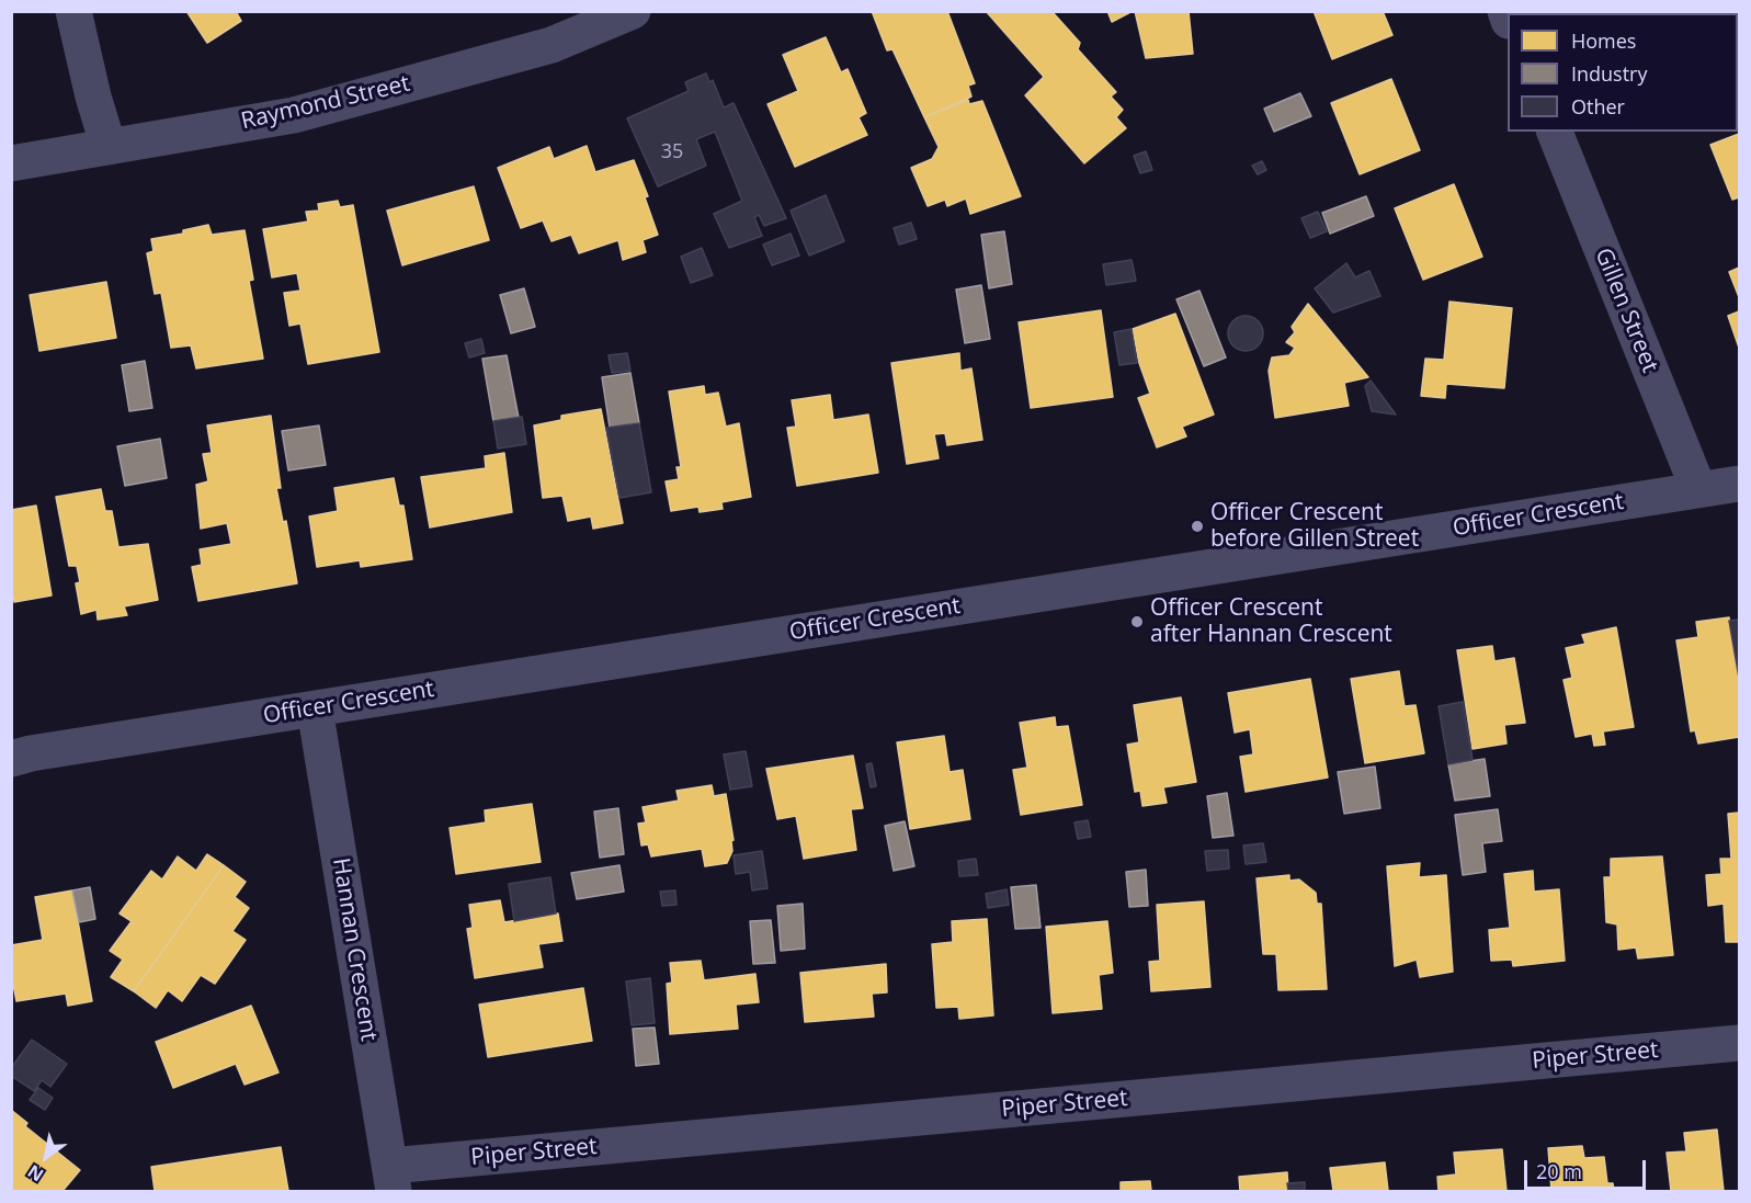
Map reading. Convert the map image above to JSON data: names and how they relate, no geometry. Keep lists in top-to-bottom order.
{
  "streets": {
    "street": [
      "Raymond Street",
      "Gillen Street",
      "Officer Crescent",
      "Hannan Crescent",
      "Piper Street"
    ]
  },
  "crossings": [
    ["Gillen Street", "Officer Crescent"],
    ["Officer Crescent", "Hannan Crescent"],
    ["Hannan Crescent", "Piper Street"]
  ],
  "places": ["Officer Crescent before Gillen Street", "Officer Crescent after Hannan Crescent"],
  "house_numbers": ["35"],
  "legend": ["Homes", "Industry", "Other"],
  "scale_bar": "20 m",
  "north": "bottom left"
}
